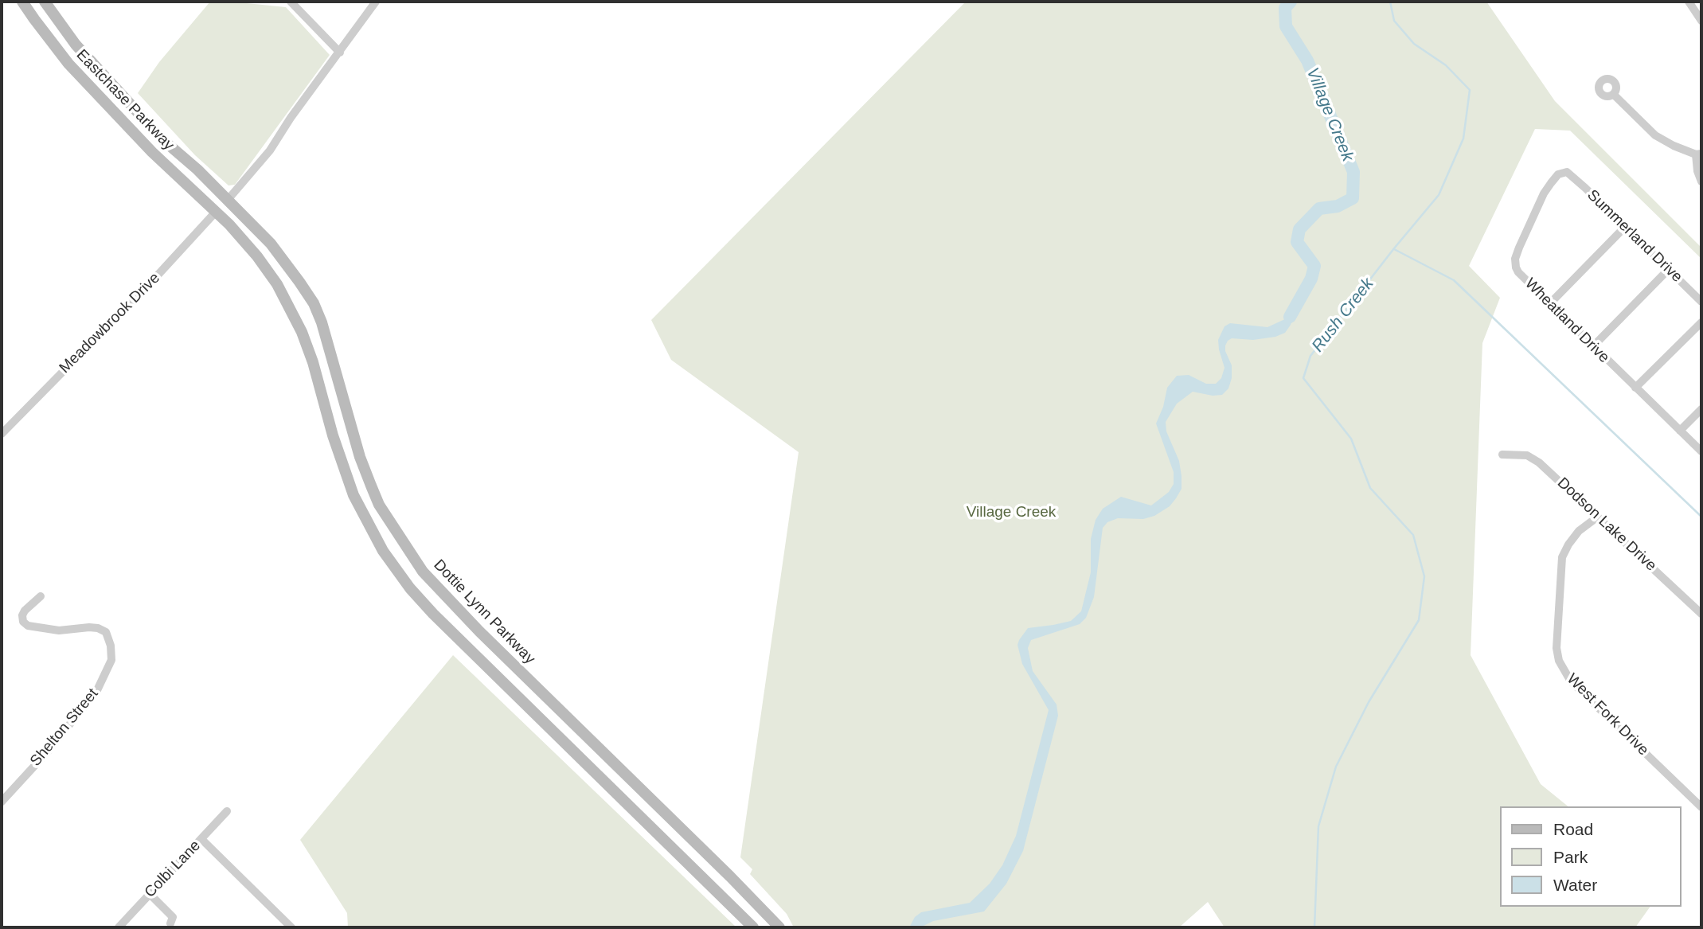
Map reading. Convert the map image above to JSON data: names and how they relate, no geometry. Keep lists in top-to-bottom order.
{
  "streets": {
    "main road": ["Eastchase Parkway", "Dottie Lynn Parkway"],
    "street": [
      "Summerland Drive",
      "Wheatland Drive",
      "Meadowbrook Drive",
      "Dodson Lake Drive",
      "West Fork Drive",
      "Shelton Street",
      "Colbi Lane"
    ]
  },
  "crossings": [
    ["Eastchase Parkway", "Meadowbrook Drive"],
    ["Eastchase Parkway", "Dottie Lynn Parkway"],
    ["Summerland Drive", "Wheatland Drive"],
    ["Dodson Lake Drive", "West Fork Drive"]
  ],
  "water": ["Village Creek", "Rush Creek"],
  "parks": ["Village Creek"],
  "legend": ["Road", "Park", "Water"]
}
